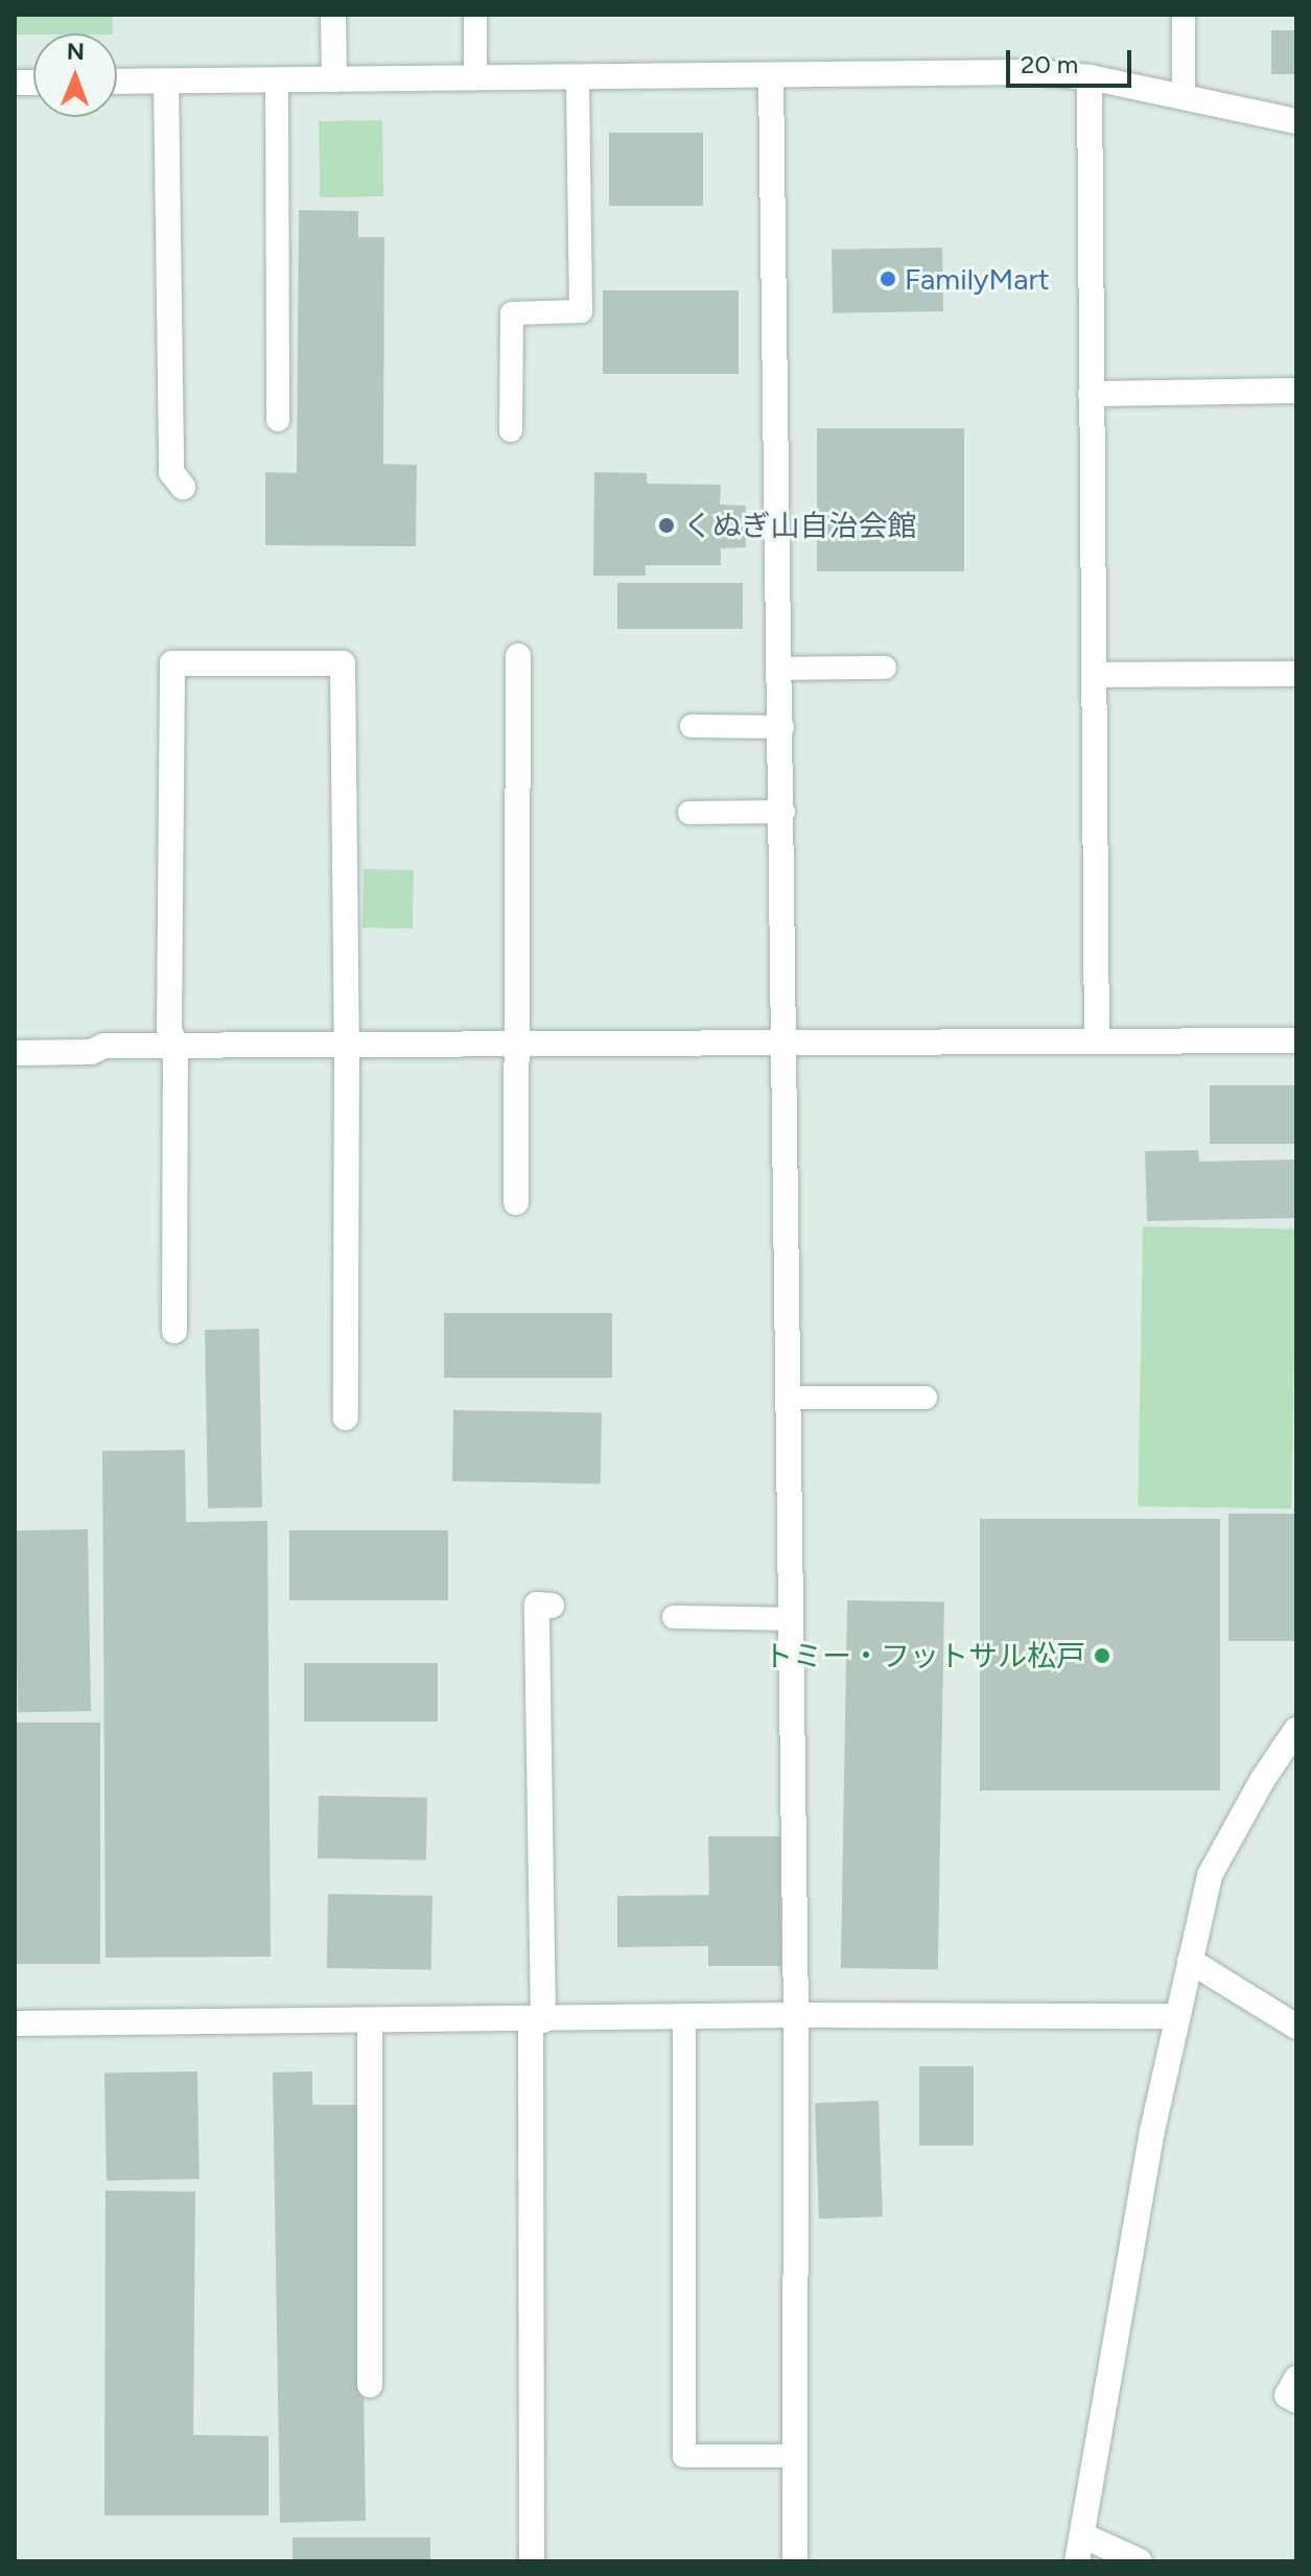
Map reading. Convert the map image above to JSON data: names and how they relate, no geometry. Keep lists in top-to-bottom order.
{
  "places": ["FamilyMart", "くぬぎ山自治会館", "トミー・フットサル松戸"],
  "scale_bar": "20 m",
  "north": "top"
}
